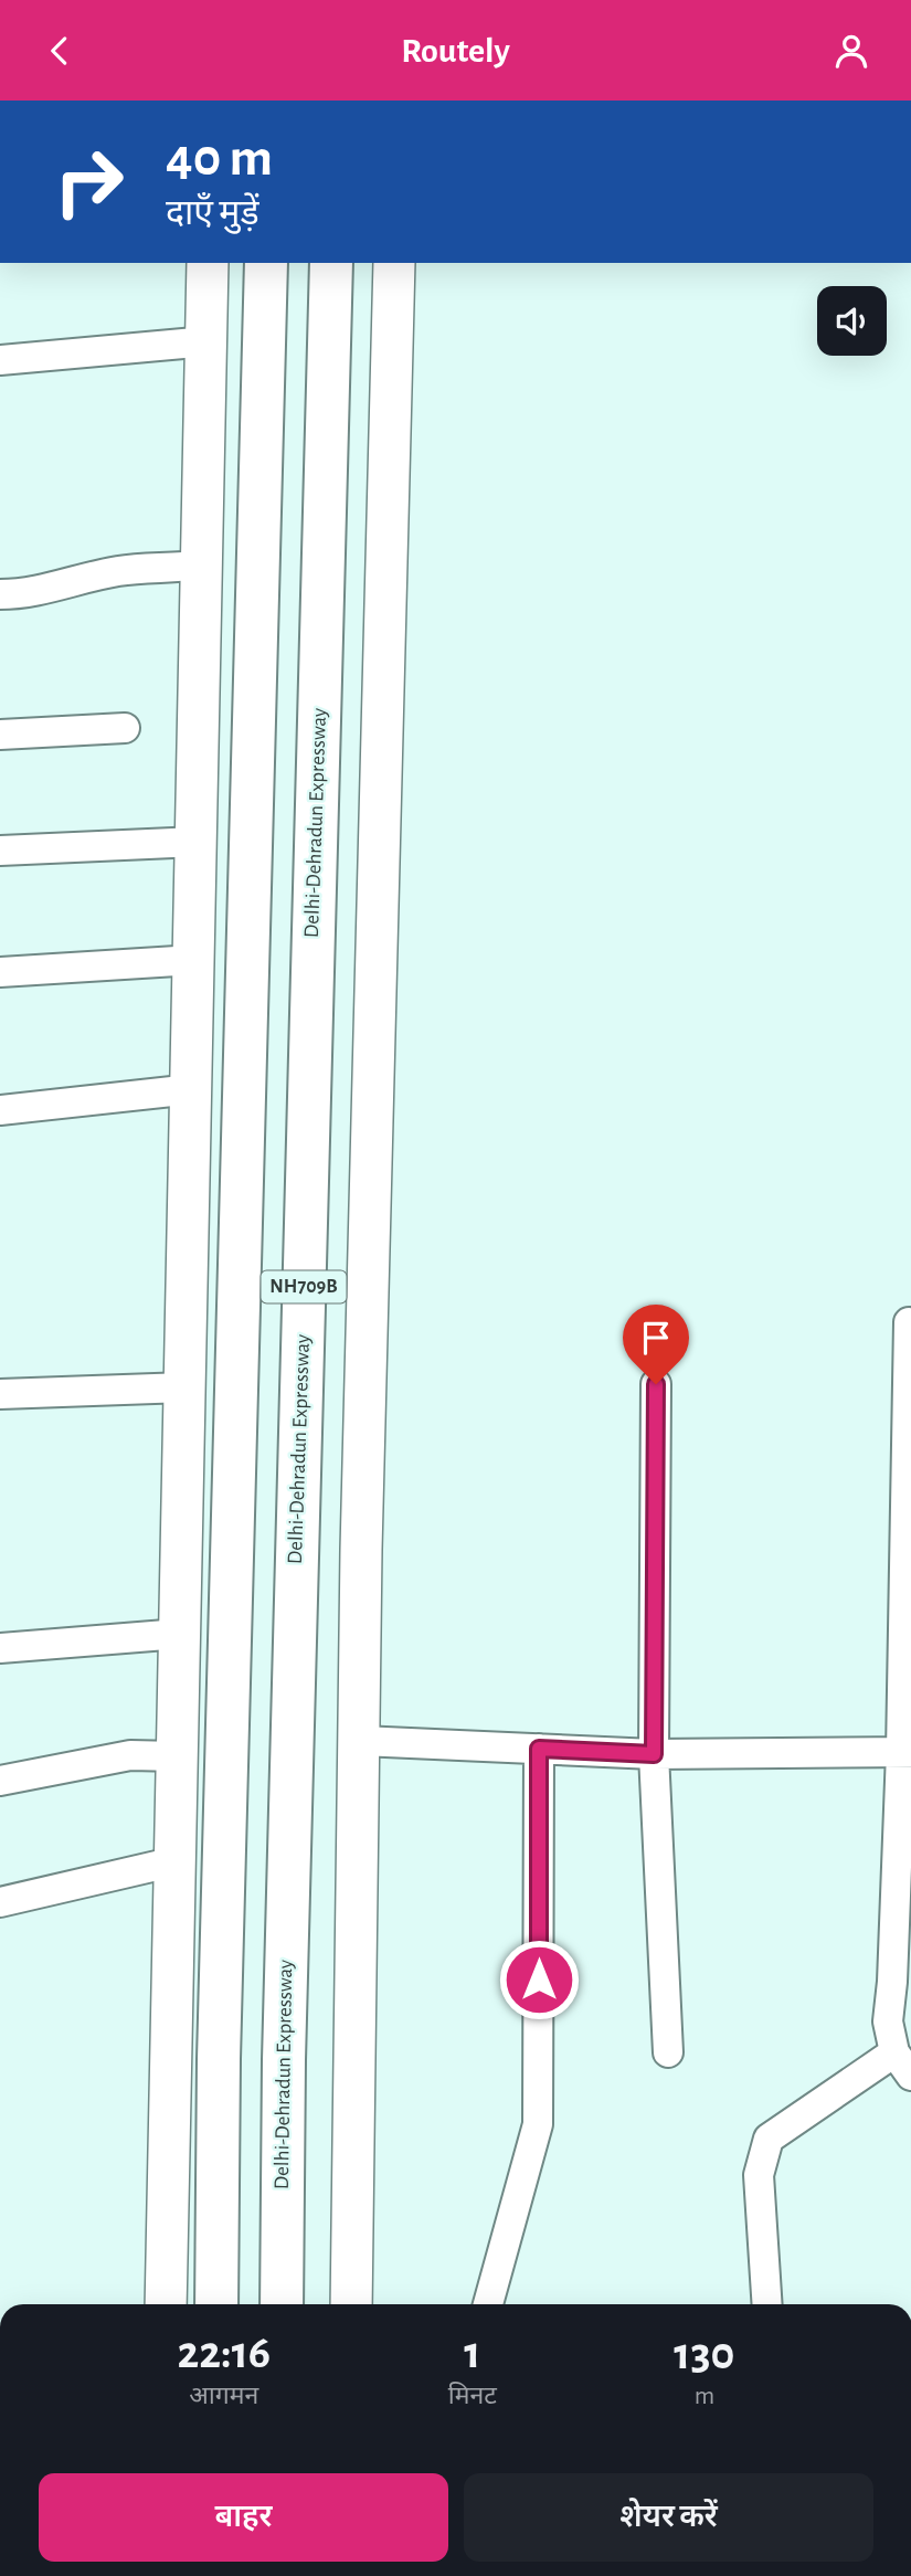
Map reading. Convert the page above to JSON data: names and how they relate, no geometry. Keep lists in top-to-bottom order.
{
  "streets": {
    "highway": ["Delhi-Dehradun Expressway", "NH709B"]
  },
  "page": {
    "header": "Routely",
    "turn": ["40 m", "दाएँ मुड़ें"],
    "eta": [
      "22:16",
      "आगमन",
      "1",
      "मिनट",
      "130",
      "m"
    ],
    "buttons": ["बाहर", "शेयर करें"]
  }
}
